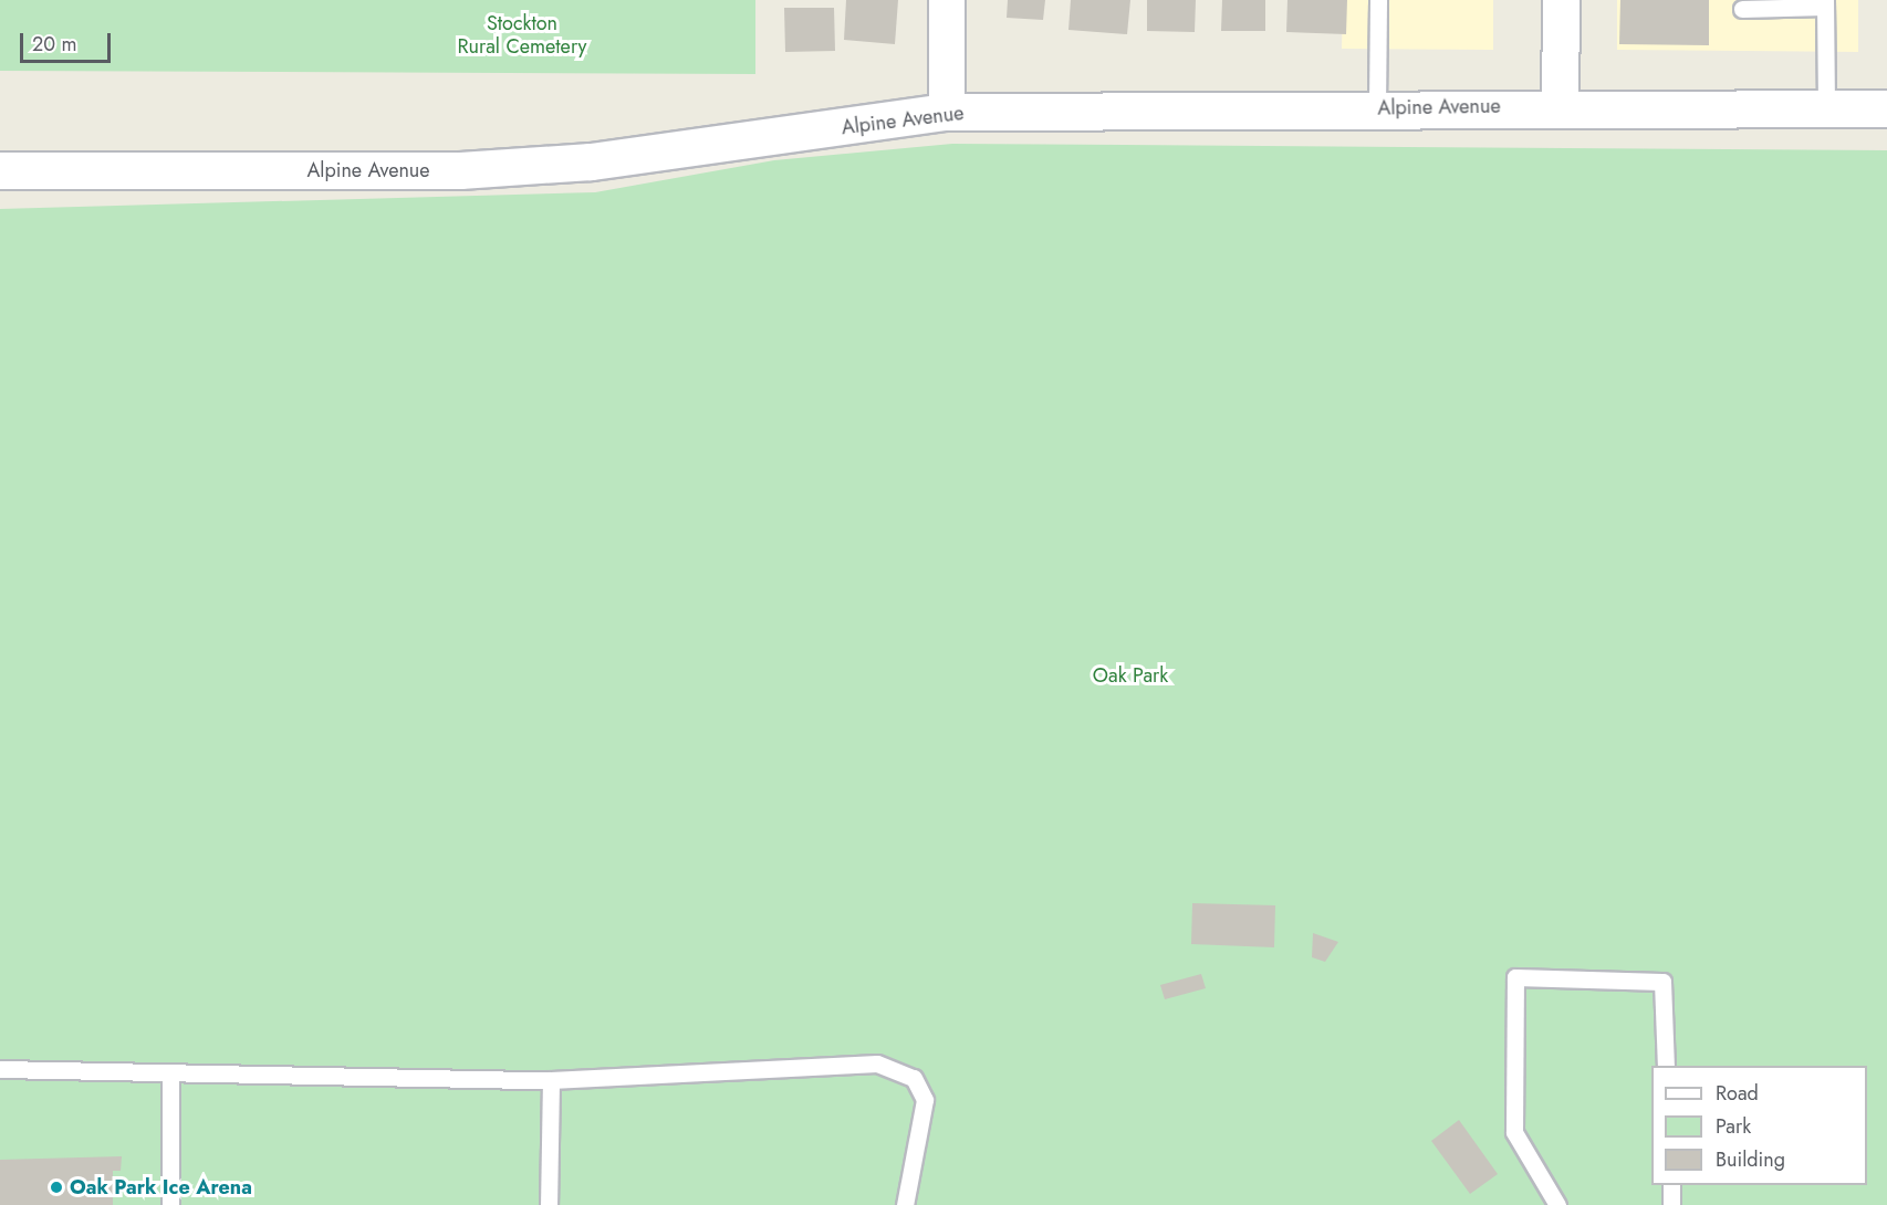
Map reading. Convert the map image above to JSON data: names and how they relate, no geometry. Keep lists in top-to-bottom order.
{
  "streets": {
    "street": ["Alpine Avenue"]
  },
  "parks": ["Stockton Rural Cemetery", "Oak Park"],
  "places": ["Oak Park Ice Arena"],
  "legend": ["Road", "Park", "Building"],
  "scale_bar": "20 m"
}
